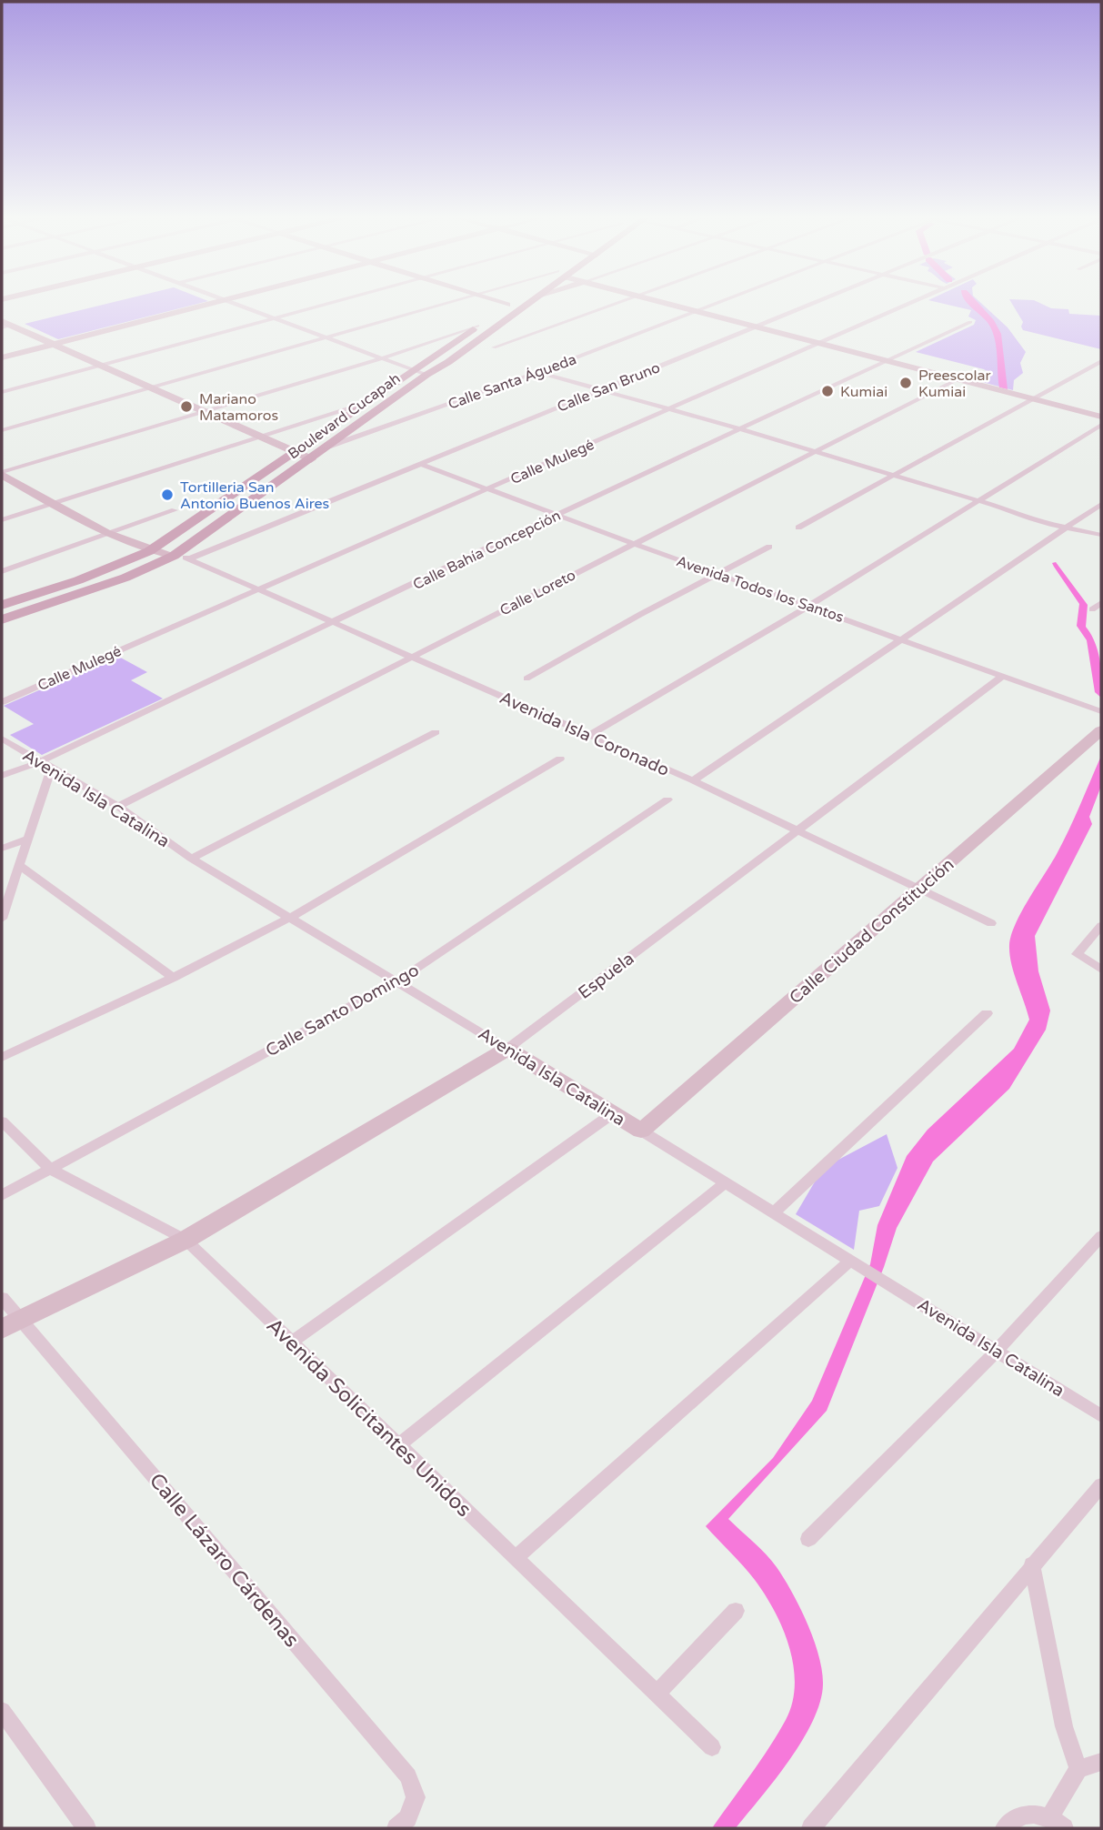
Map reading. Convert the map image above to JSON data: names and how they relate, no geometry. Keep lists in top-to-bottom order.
{
  "streets": {
    "main road": ["Boulevard Cucapah"],
    "street": [
      "Calle Santa Águeda",
      "Calle San Bruno",
      "Calle Mulegé",
      "Calle Bahía Concepción",
      "Avenida Todos los Santos",
      "Calle Loreto",
      "Avenida Isla Coronado",
      "Avenida Isla Catalina",
      "Calle Ciudad Constitución",
      "Espuela",
      "Calle Santo Domingo",
      "Avenida Solicitantes Unidos",
      "Calle Lázaro Cárdenas"
    ]
  },
  "crossings": [
    ["Calle Santa Águeda", "Boulevard Cucapah"],
    ["Calle San Bruno", "Avenida Todos los Santos"],
    ["Calle San Bruno", "Avenida Isla Coronado"],
    ["Boulevard Cucapah", "Avenida Isla Coronado"],
    ["Calle Mulegé", "Avenida Todos los Santos"],
    ["Calle Mulegé", "Avenida Isla Coronado"],
    ["Calle Bahía Concepción", "Avenida Todos los Santos"],
    ["Calle Bahía Concepción", "Avenida Isla Coronado"],
    ["Calle Bahía Concepción", "Avenida Isla Catalina"],
    ["Avenida Todos los Santos", "Calle Loreto"],
    ["Avenida Todos los Santos", "Espuela"],
    ["Calle Loreto", "Avenida Isla Coronado"],
    ["Calle Loreto", "Avenida Isla Catalina"],
    ["Avenida Isla Coronado", "Calle Ciudad Constitución"],
    ["Avenida Isla Coronado", "Espuela"],
    ["Avenida Isla Catalina", "Calle Ciudad Constitución"],
    ["Avenida Isla Catalina", "Espuela"],
    ["Avenida Isla Catalina", "Calle Santo Domingo"],
    ["Espuela", "Avenida Solicitantes Unidos"],
    ["Espuela", "Calle Lázaro Cárdenas"],
    ["Calle Santo Domingo", "Avenida Solicitantes Unidos"]
  ],
  "places": [
    "Preescolar Kumiai",
    "Kumiai",
    "Mariano Matamoros",
    "Tortilleria San Antonio Buenos Aires"
  ]
}
